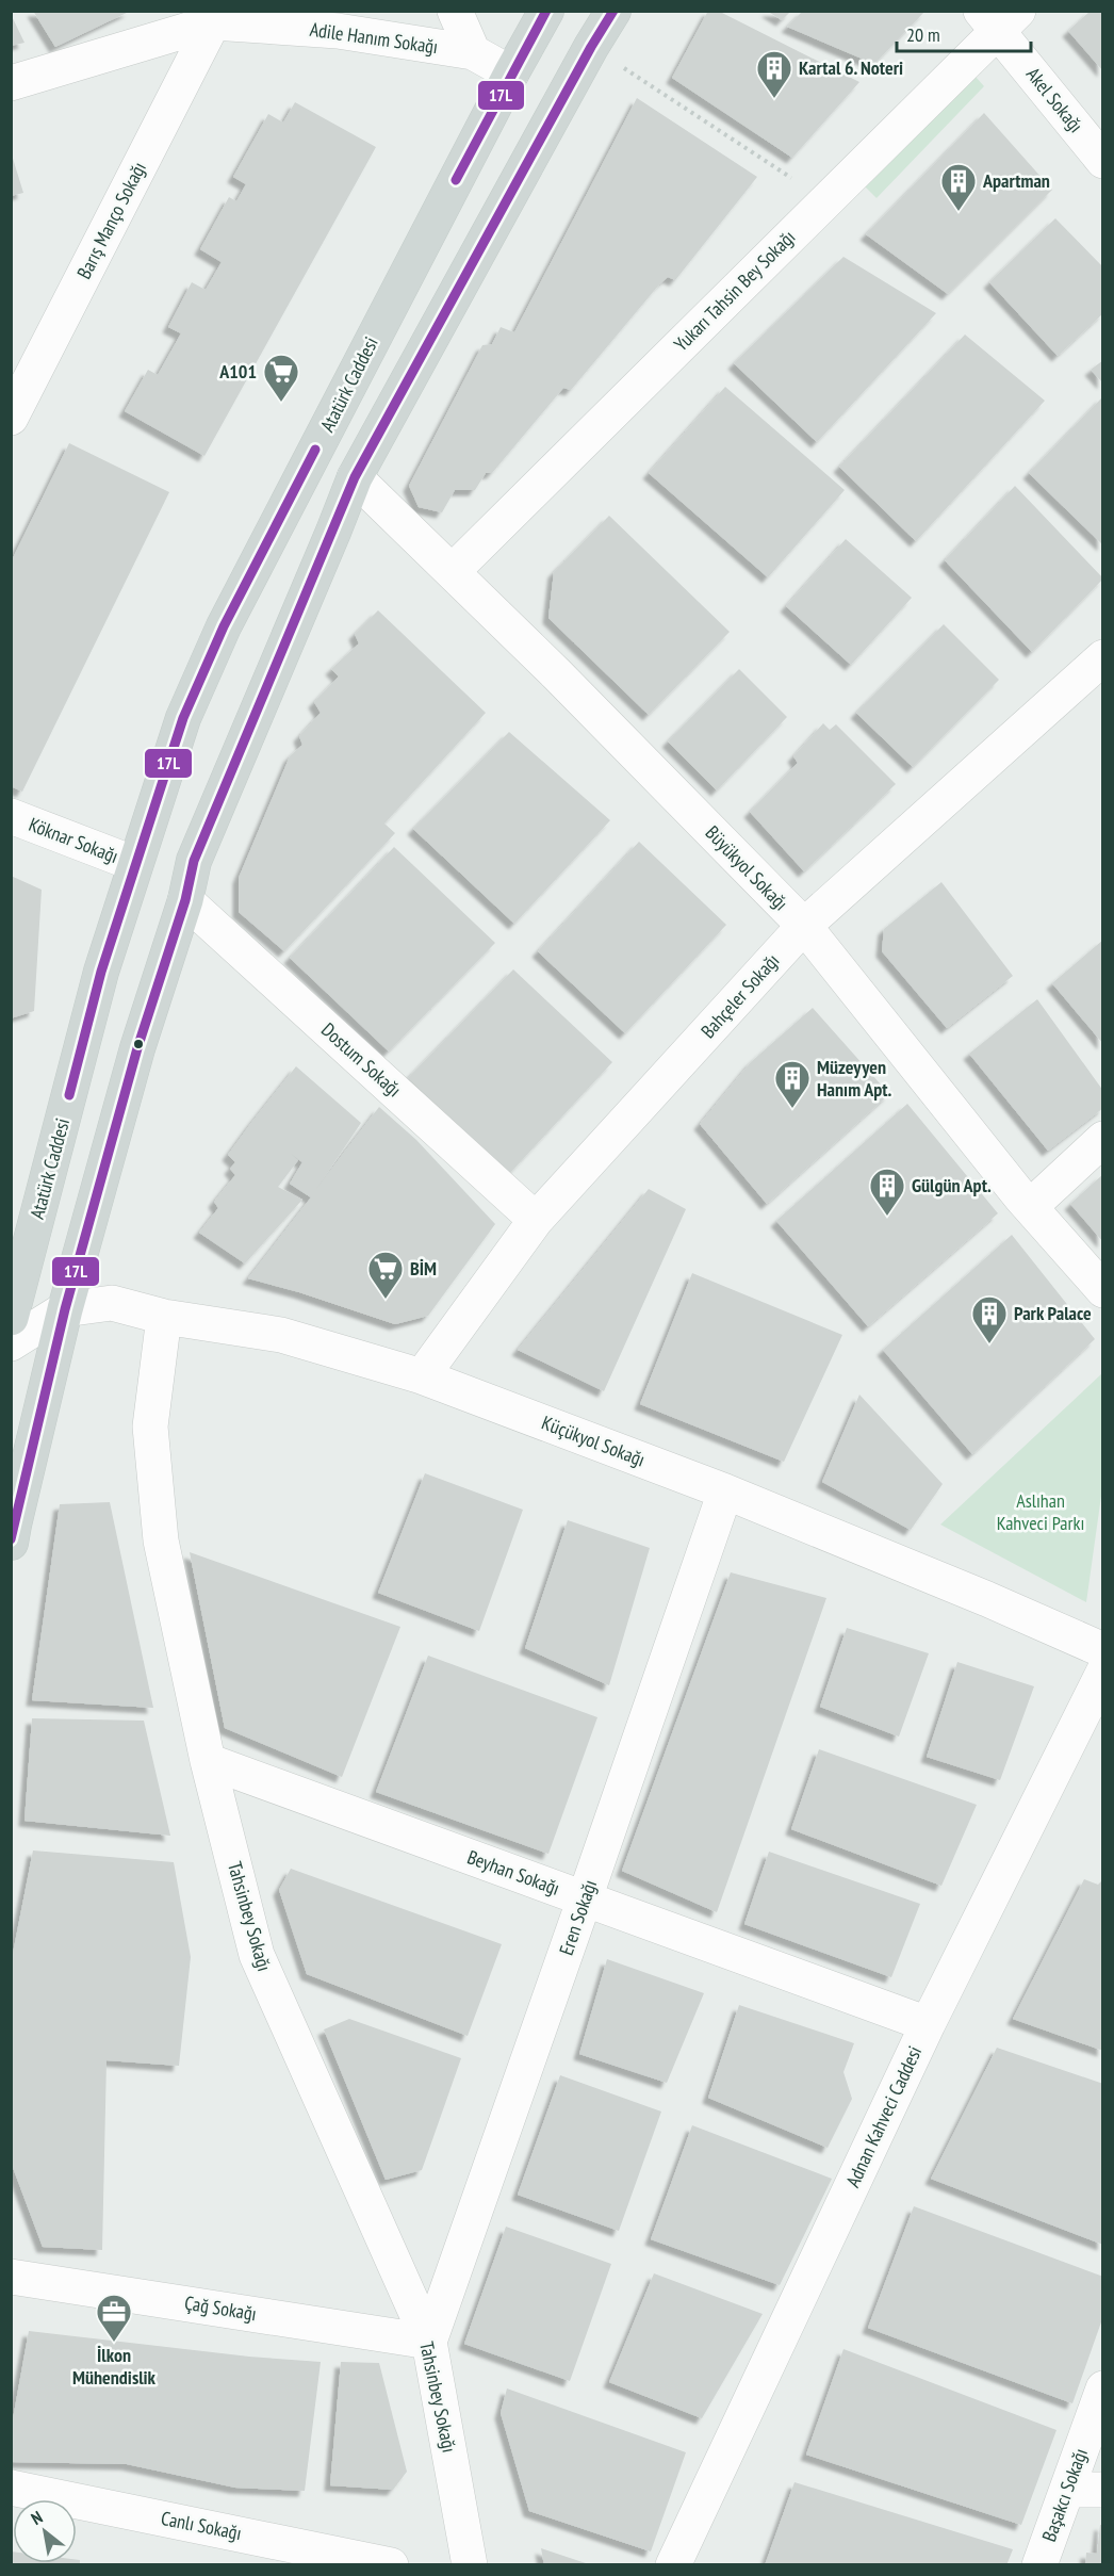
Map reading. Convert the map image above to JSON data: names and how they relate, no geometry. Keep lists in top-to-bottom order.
{
  "streets": {
    "main road": ["Atatürk Caddesi"],
    "street": [
      "Adile Hanım Sokağı",
      "Akel Sokağı",
      "Barış Manço Sokağı",
      "Yukarı Tahsin Bey Sokağı",
      "Köknar Sokağı",
      "Büyükyol Sokağı",
      "Bahçeler Sokağı",
      "Dostum Sokağı",
      "Küçükyol Sokağı",
      "Beyhan Sokağı",
      "Tahsinbey Sokağı",
      "Eren Sokağı",
      "Adnan Kahveci Caddesi",
      "Çağ Sokağı",
      "Başakcı Sokağı",
      "Canlı Sokağı"
    ]
  },
  "crossings": [
    ["Adile Hanım Sokağı", "Barış Manço Sokağı"],
    ["Adile Hanım Sokağı", "Atatürk Caddesi"],
    ["Akel Sokağı", "Yukarı Tahsin Bey Sokağı"],
    ["Yukarı Tahsin Bey Sokağı", "Büyükyol Sokağı"],
    ["Atatürk Caddesi", "Köknar Sokağı"],
    ["Büyükyol Sokağı", "Bahçeler Sokağı"],
    ["Bahçeler Sokağı", "Dostum Sokağı"],
    ["Bahçeler Sokağı", "Küçükyol Sokağı"],
    ["Küçükyol Sokağı", "Tahsinbey Sokağı"],
    ["Küçükyol Sokağı", "Eren Sokağı"],
    ["Beyhan Sokağı", "Tahsinbey Sokağı"],
    ["Beyhan Sokağı", "Eren Sokağı"],
    ["Beyhan Sokağı", "Adnan Kahveci Caddesi"],
    ["Tahsinbey Sokağı", "Eren Sokağı"],
    ["Tahsinbey Sokağı", "Çağ Sokağı"],
    ["Eren Sokağı", "Çağ Sokağı"]
  ],
  "parks": ["Aslıhan Kahveci Parkı"],
  "places": {
    "building": [
      "Kartal 6. Noteri",
      "Apartman",
      "Müzeyyen Hanım Apt.",
      "Gülgün Apt.",
      "Park Palace"
    ],
    "supermarket": ["A101", "BİM"],
    "office": ["İlkon Mühendislik"]
  },
  "lines": ["transit line 17L"],
  "scale_bar": "20 m",
  "north": "top left"
}
